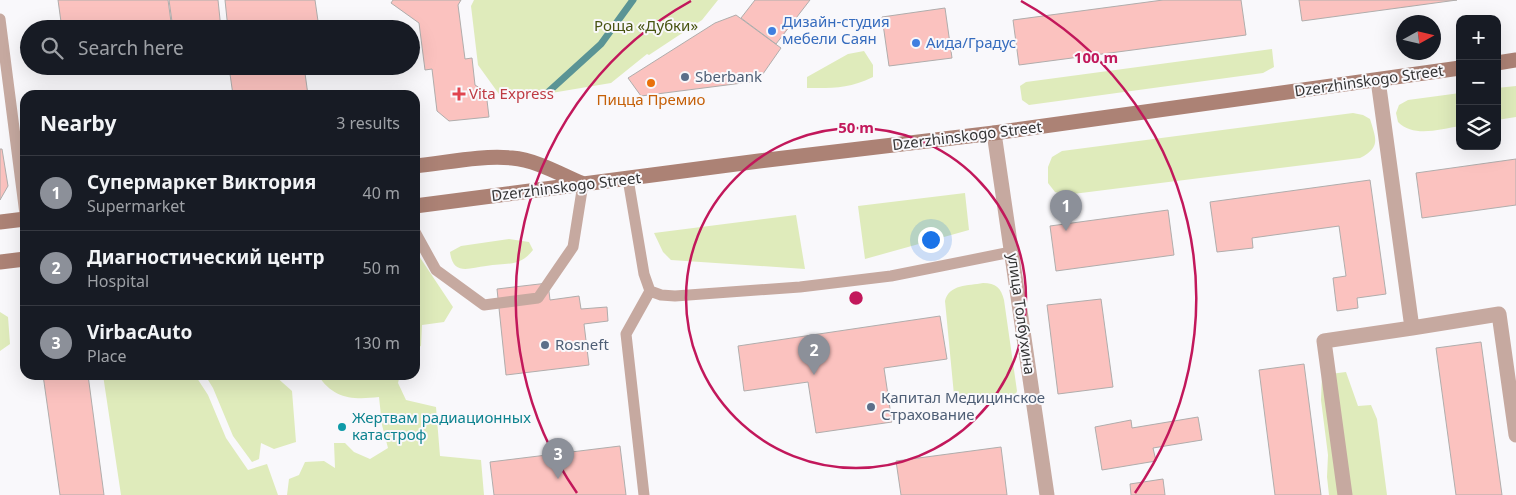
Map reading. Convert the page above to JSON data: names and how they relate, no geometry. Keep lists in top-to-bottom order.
{
  "streets": {
    "main road": ["Dzerzhinskogo Street"],
    "street": ["улица Толбухина"]
  },
  "crossings": [
    ["Dzerzhinskogo Street", "улица Толбухина"]
  ],
  "parks": ["Роща «Дубки»"],
  "places": {
    "other": [
      "Дизайн-студия мебели Саян",
      "Аида/Градус",
      "Sberbank",
      "Пицца Премио",
      "Rosneft",
      "Капитал Медицинское Страхование",
      "Жертвам радиационных катастроф"
    ],
    "health": ["Vita Express"]
  },
  "north": "right",
  "page": {
    "map_buttons": ["+", "−"],
    "search": "Search here",
    "heading": ["Nearby", "3 results"],
    "list": [
      {
        "mark": "1",
        "name": "Супермаркет Виктория",
        "note": "Supermarket",
        "value": "40 m"
      },
      {
        "mark": "2",
        "name": "Диагностический центр",
        "note": "Hospital",
        "value": "50 m"
      },
      {
        "mark": "3",
        "name": "VirbacAuto",
        "note": "Place",
        "value": "130 m"
      }
    ],
    "pins": ["1", "2", "3"]
  },
  "rings": ["100 m", "50 m"]
}
